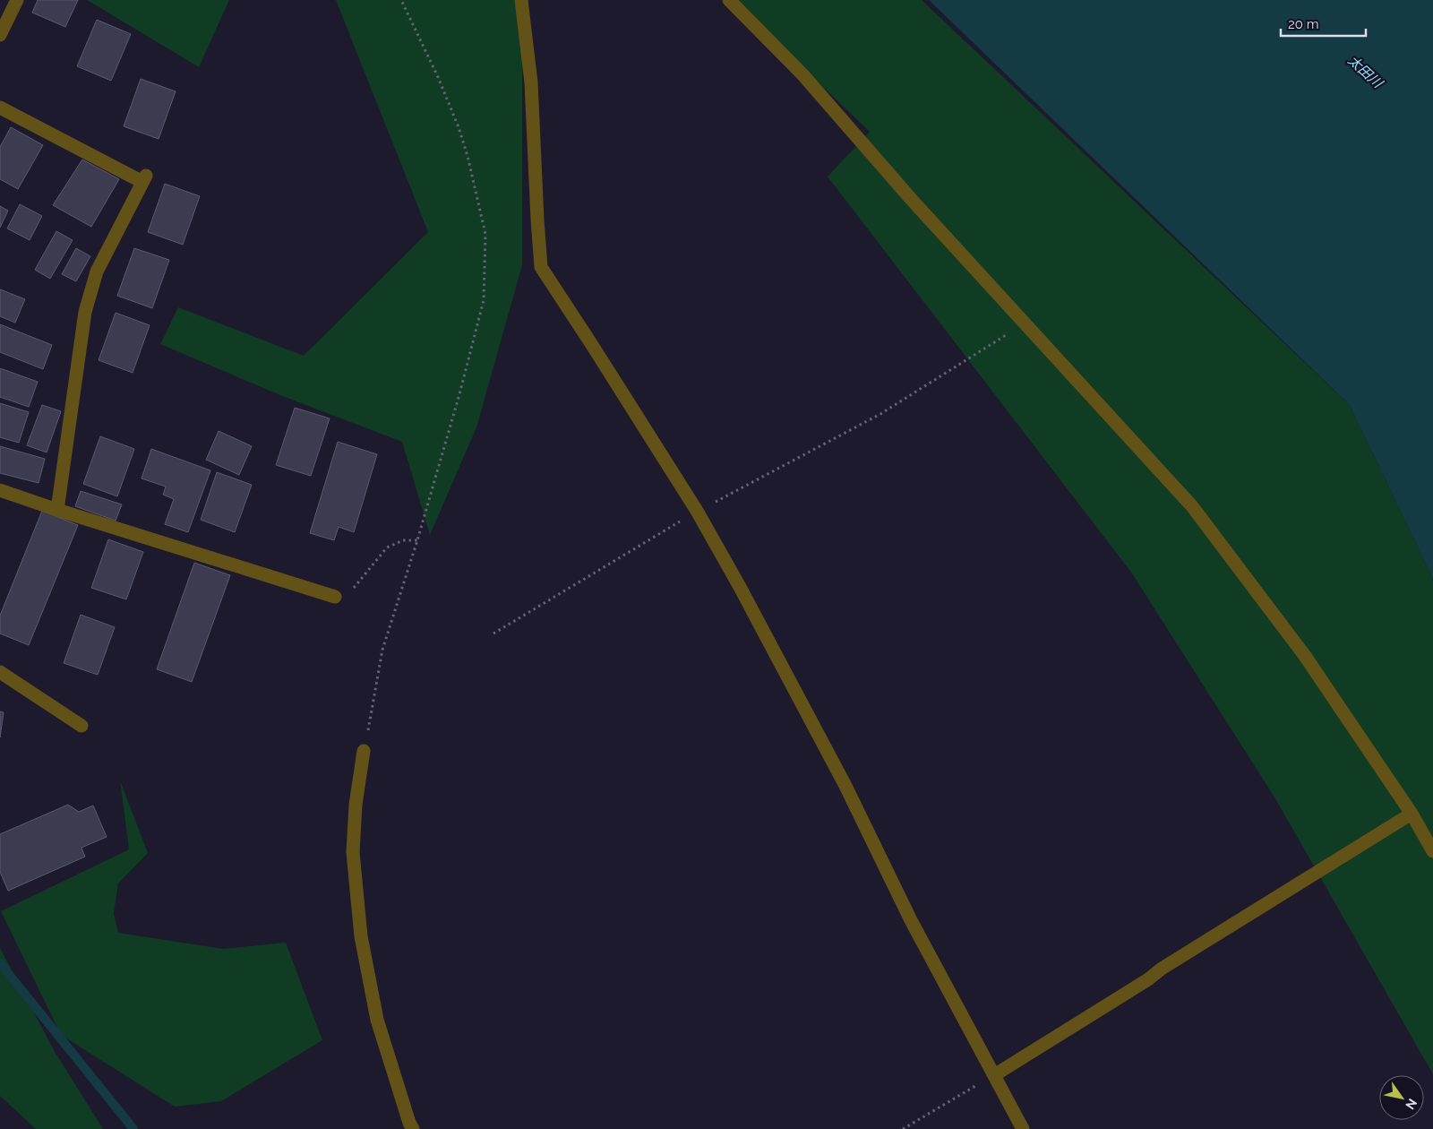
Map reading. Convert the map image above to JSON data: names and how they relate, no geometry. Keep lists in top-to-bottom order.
{
  "water": ["太田川"],
  "scale_bar": "20 m",
  "north": "bottom right"
}
